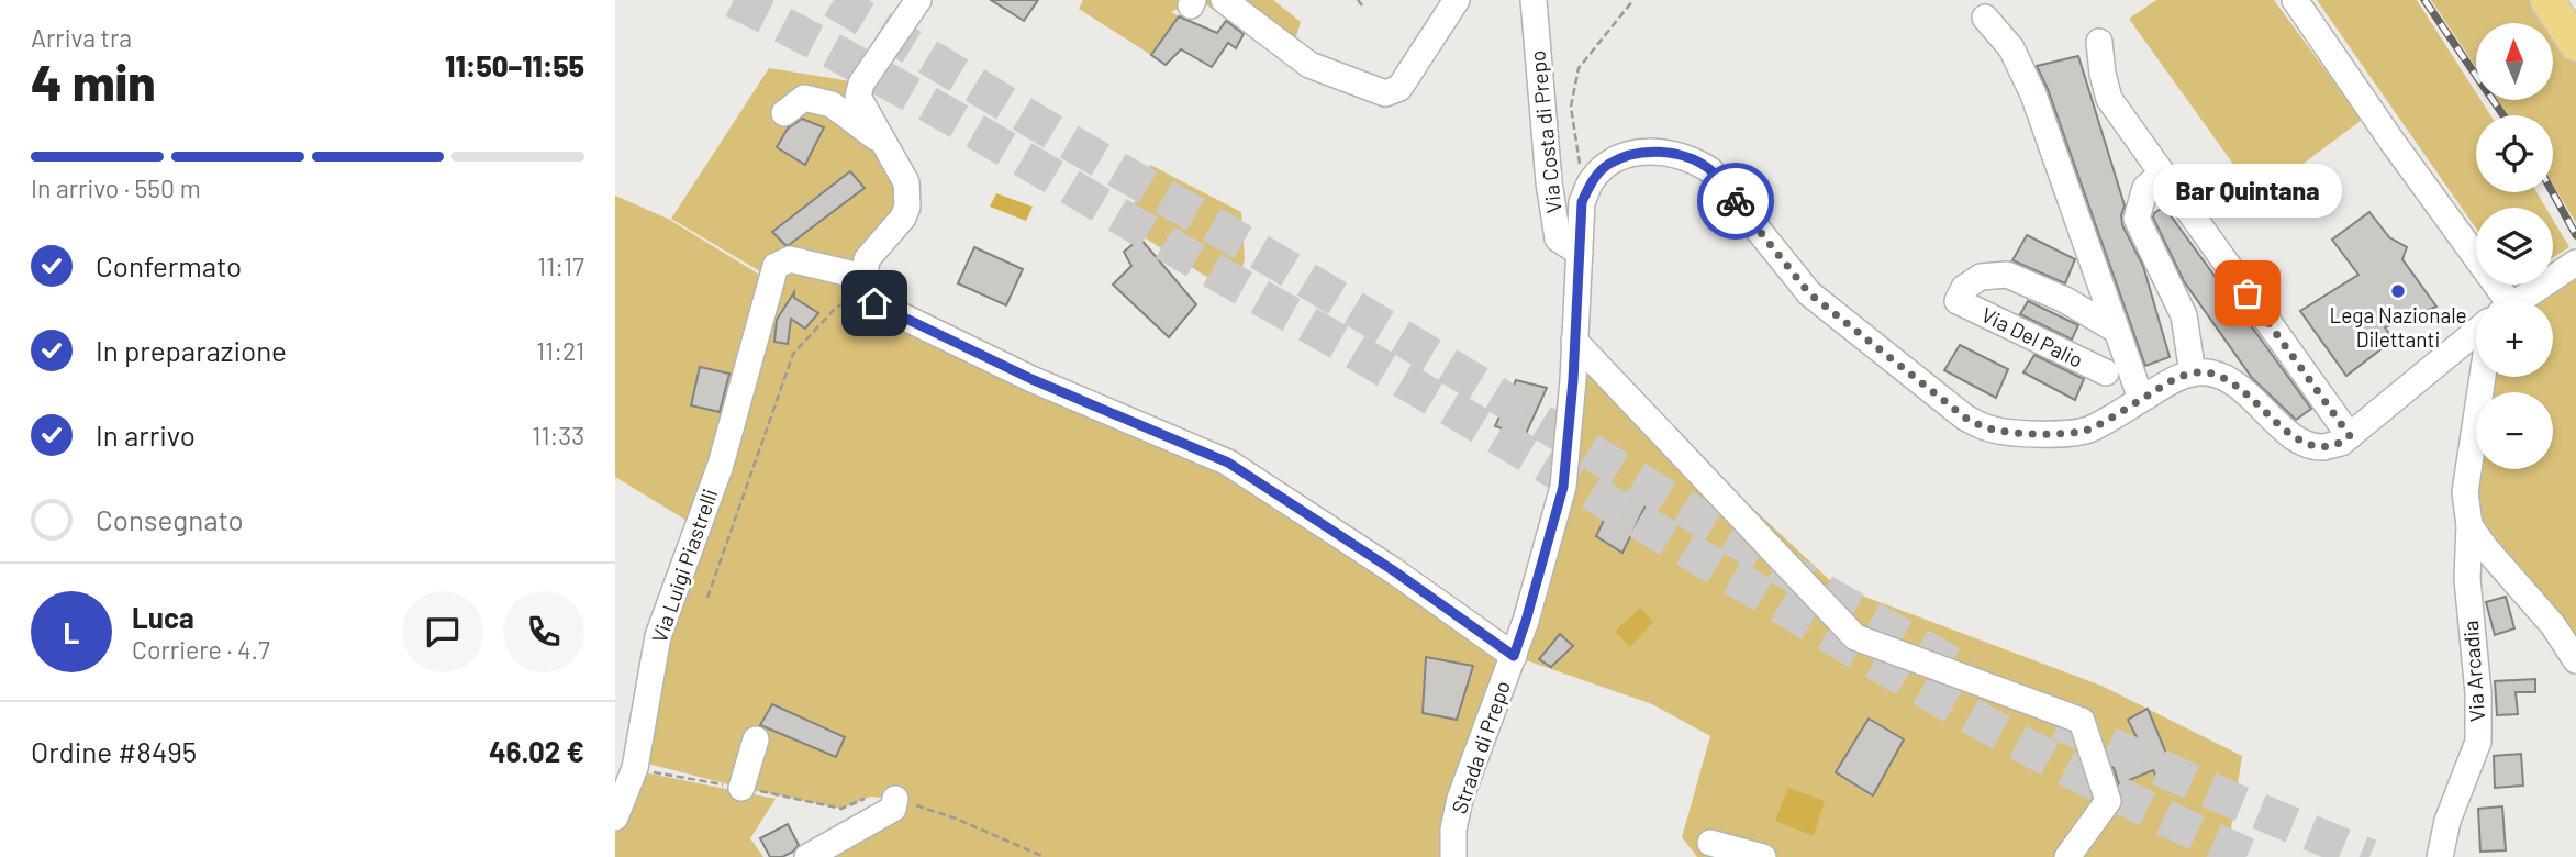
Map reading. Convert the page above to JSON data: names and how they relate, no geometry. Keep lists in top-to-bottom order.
{
  "streets": {
    "street": [
      "Via Costa di Prepo",
      "Via Del Palio",
      "Via Luigi Piastrelli",
      "Via Arcadia",
      "Strada di Prepo"
    ]
  },
  "crossings": [
    ["Via Costa di Prepo", "Strada di Prepo"],
    ["Via Luigi Piastrelli", "Strada di Prepo"]
  ],
  "places": ["Lega Nazionale Dilettanti", "Bar Quintana"],
  "north": "top",
  "page": {
    "heading": ["4 min", "Arriva tra", "11:50–11:55"],
    "panel": [
      "Luca",
      "Corriere · 4.7",
      "Ordine #8495",
      "46.02 €"
    ],
    "map_buttons": ["+", "−"],
    "bar": "In arrivo · 550 m",
    "bubble": "Bar Quintana",
    "list": [
      ["Confermato", "11:17"],
      ["In preparazione", "11:21"],
      ["In arrivo", "11:33"],
      "Consegnato"
    ],
    "round": "L"
  }
}
